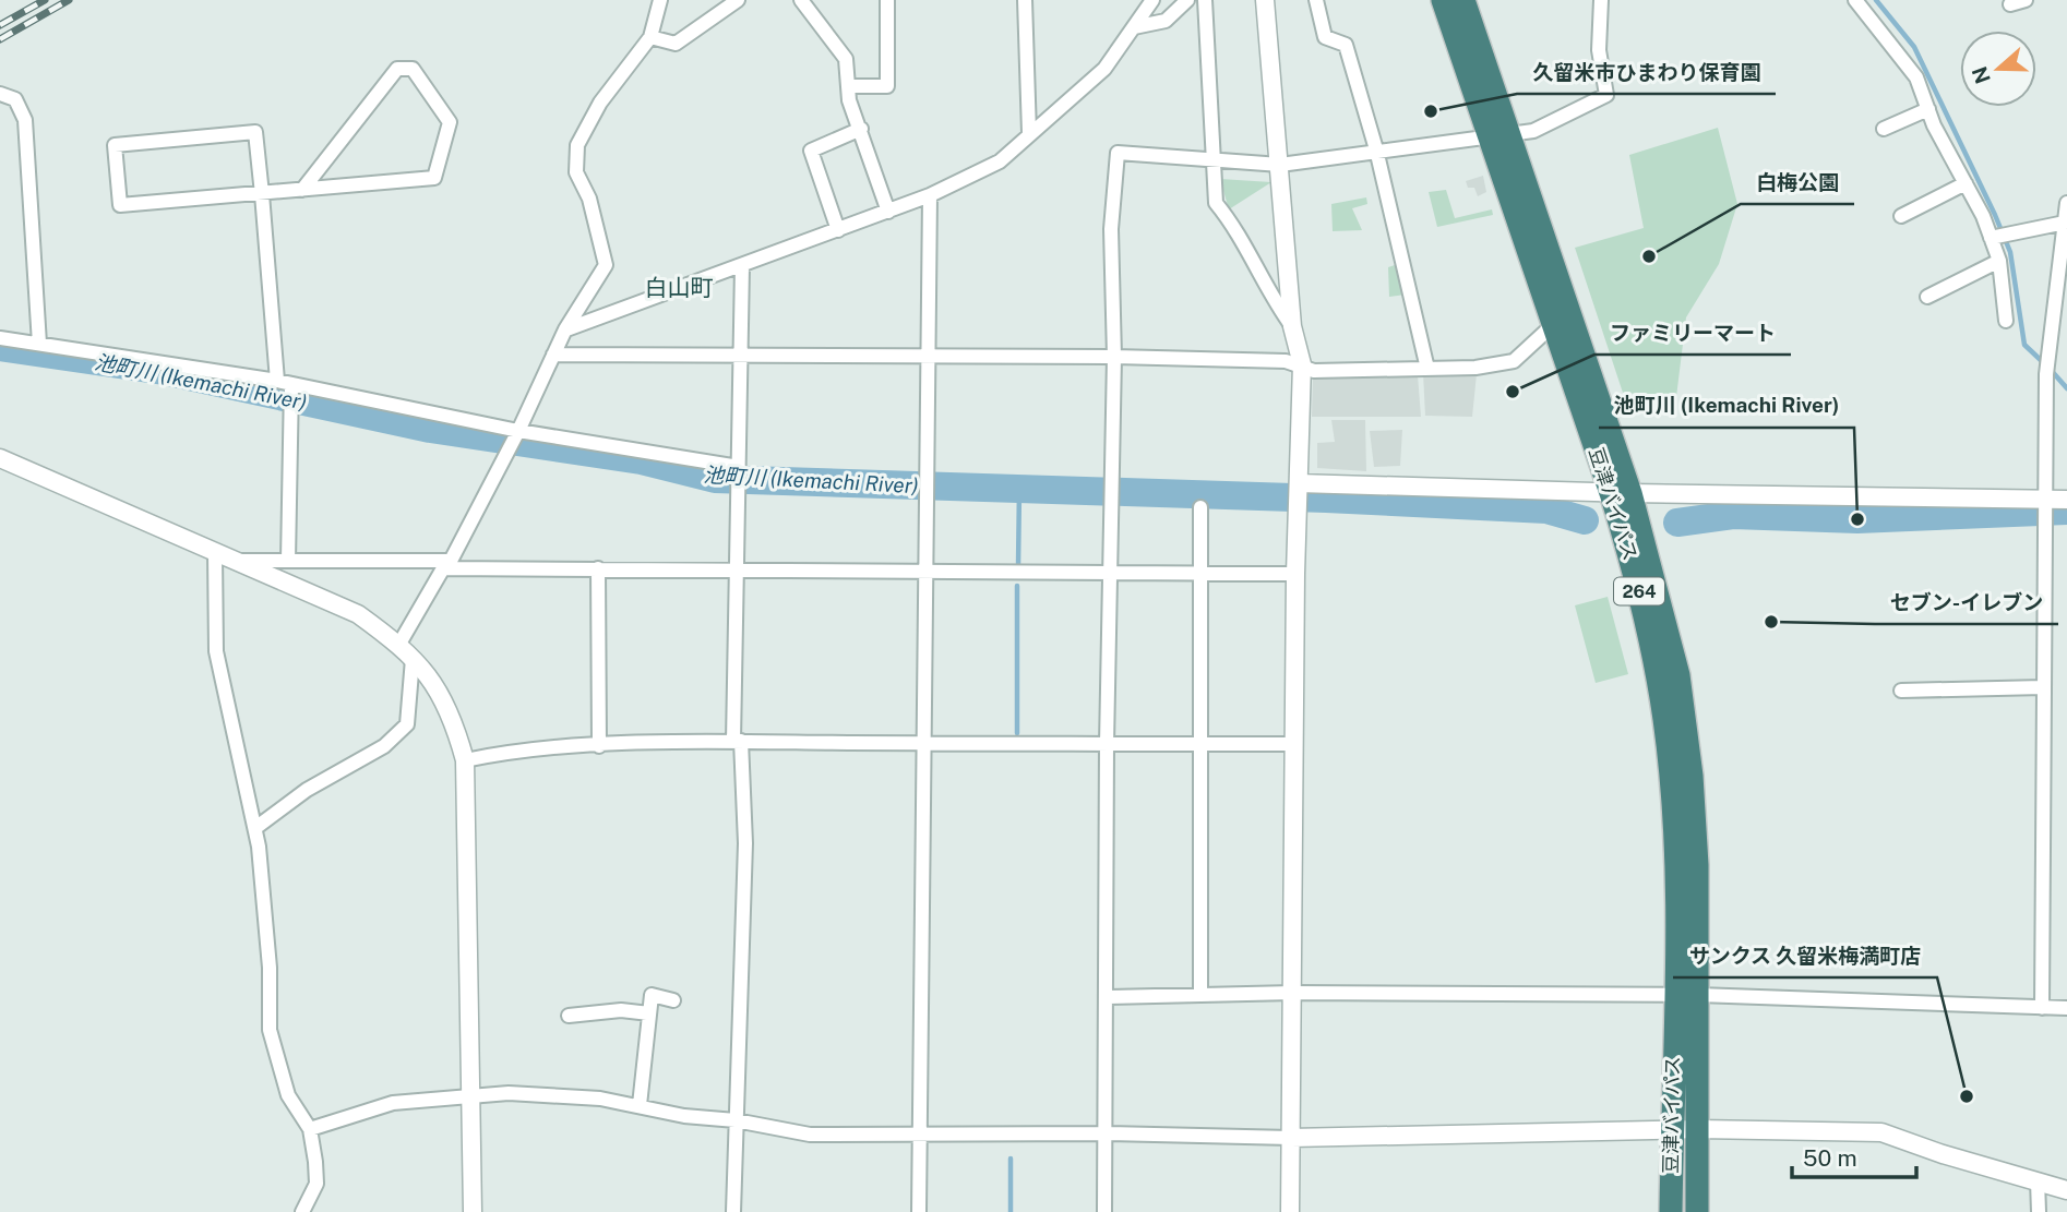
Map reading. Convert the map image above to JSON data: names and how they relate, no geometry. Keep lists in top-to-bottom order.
{
  "streets": {
    "highway": ["豆津バイパス", "264"]
  },
  "districts": ["白山町"],
  "water": ["池町川 (Ikemachi River)"],
  "places": [
    "久留米市ひまわり保育園",
    "白梅公園",
    "ファミリーマート",
    "池町川 (Ikemachi River)",
    "セブン-イレブン",
    "サンクス 久留米梅満町店"
  ],
  "scale_bar": "50 m",
  "north": "left"
}
